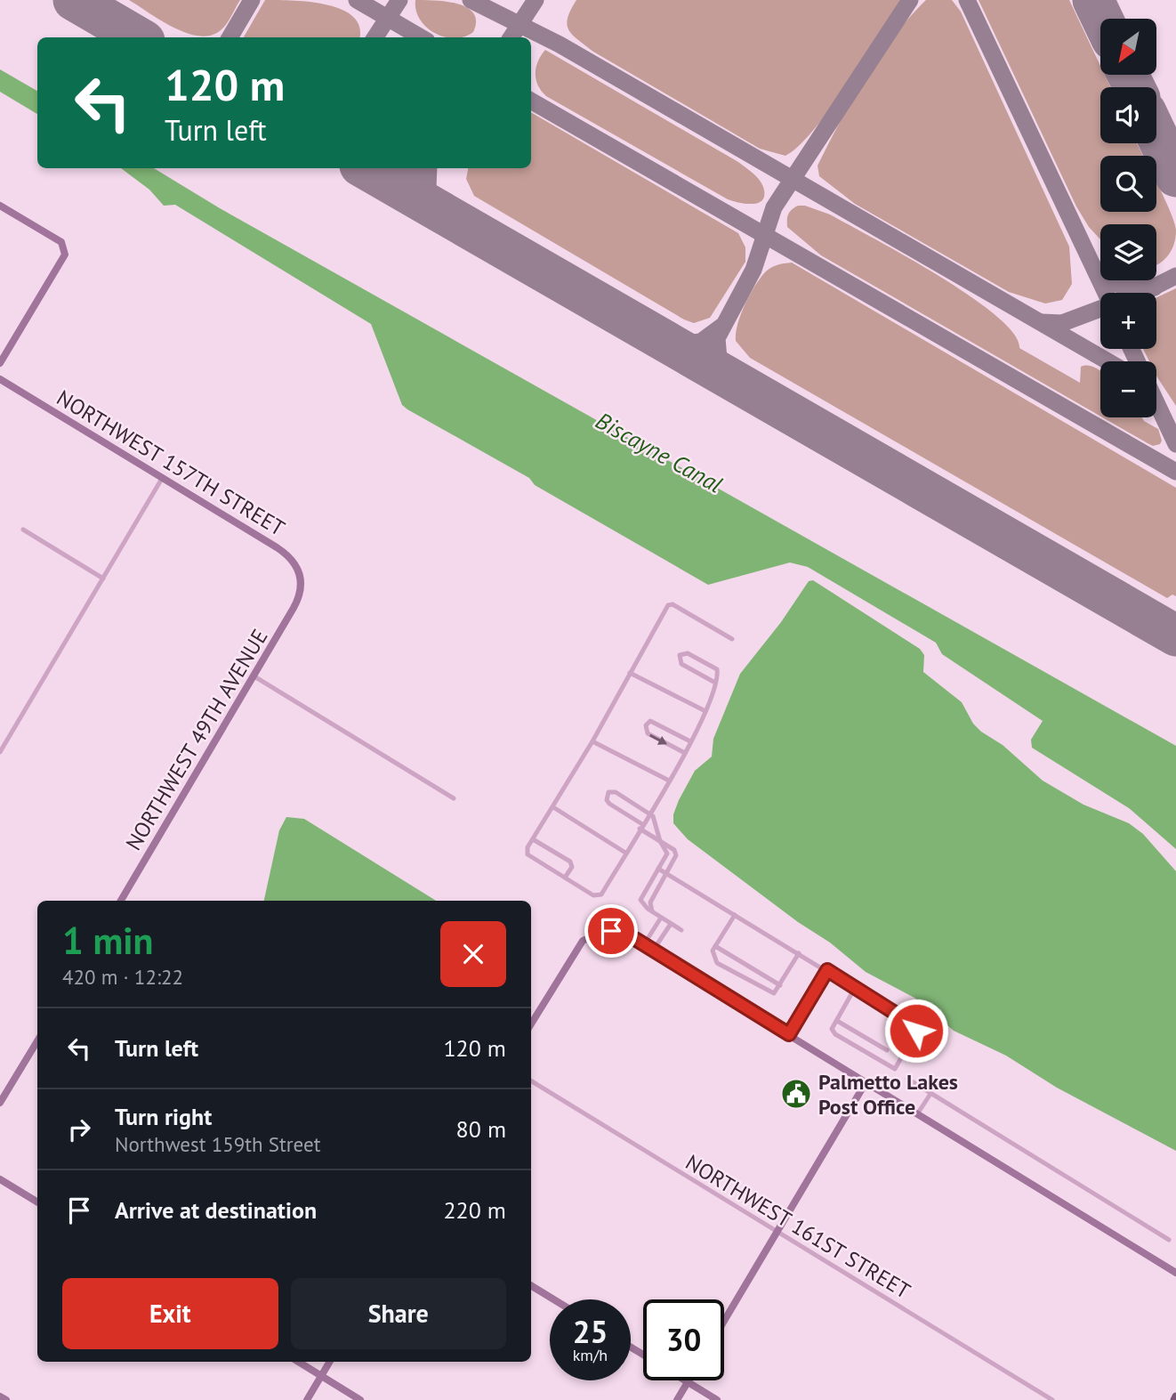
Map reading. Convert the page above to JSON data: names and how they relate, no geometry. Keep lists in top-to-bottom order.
{
  "streets": {
    "street": ["NORTHWEST 157TH STREET", "NORTHWEST 49TH AVENUE", "NORTHWEST 161ST STREET"]
  },
  "crossings": [
    ["NORTHWEST 157TH STREET", "NORTHWEST 49TH AVENUE"]
  ],
  "water": ["Biscayne Canal"],
  "places": {
    "public building": ["Palmetto Lakes Post Office"]
  },
  "north": "bottom left",
  "page": {
    "map_buttons": ["+", "−"],
    "turn": ["120 m", "Turn left"],
    "heading": ["1 min", "420 m · 12:22"],
    "list": [
      {
        "name": "Turn left",
        "value": "120 m"
      },
      {
        "name": "Turn right",
        "note": "Northwest 159th Street",
        "value": "80 m"
      },
      {
        "name": "Arrive at destination",
        "value": "220 m"
      }
    ],
    "buttons": ["Exit", "Share"],
    "speed": "25 km/h",
    "limit": "30"
  }
}
